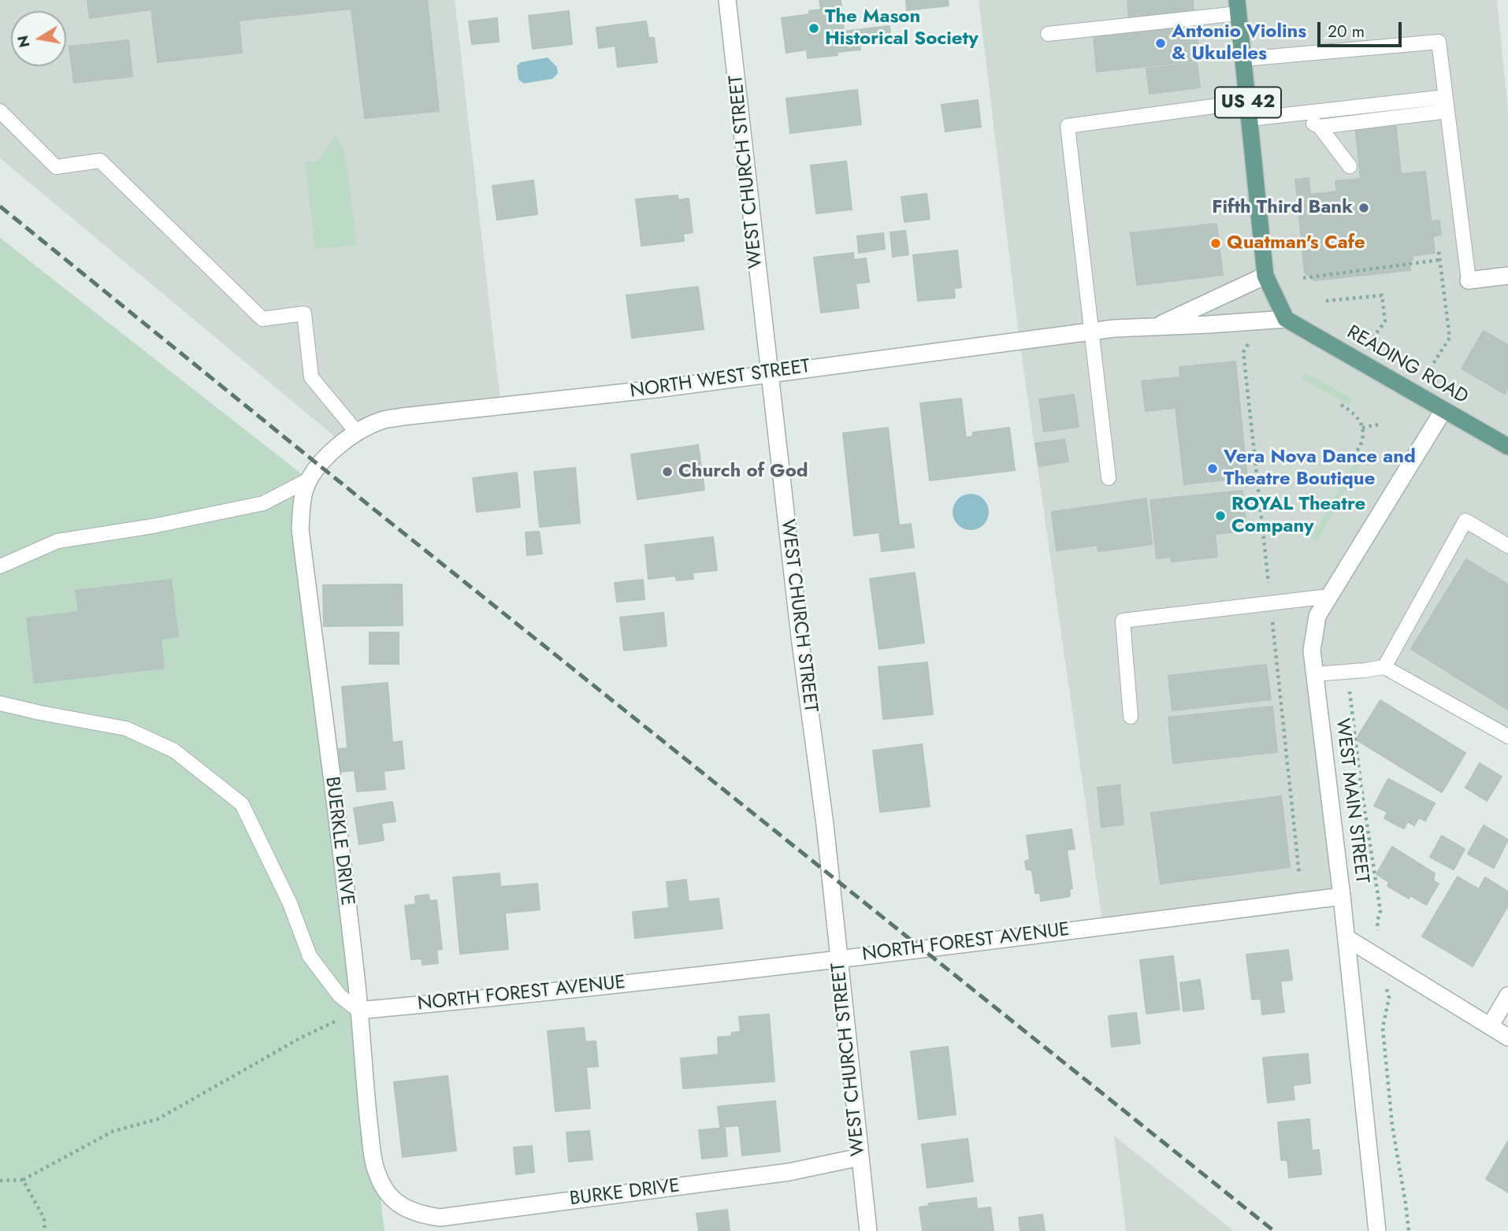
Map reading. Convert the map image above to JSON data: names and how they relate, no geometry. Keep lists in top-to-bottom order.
{
  "streets": {
    "main road": ["US 42", "READING ROAD"],
    "street": [
      "WEST CHURCH STREET",
      "NORTH WEST STREET",
      "WEST MAIN STREET",
      "BUERKLE DRIVE",
      "NORTH FOREST AVENUE",
      "BURKE DRIVE"
    ]
  },
  "crossings": [
    ["US 42", "READING ROAD"],
    ["US 42", "NORTH WEST STREET"],
    ["WEST CHURCH STREET", "NORTH WEST STREET"],
    ["WEST CHURCH STREET", "NORTH FOREST AVENUE"],
    ["WEST CHURCH STREET", "BURKE DRIVE"],
    ["READING ROAD", "NORTH WEST STREET"],
    ["READING ROAD", "WEST MAIN STREET"],
    ["NORTH WEST STREET", "BUERKLE DRIVE"],
    ["WEST MAIN STREET", "NORTH FOREST AVENUE"],
    ["BUERKLE DRIVE", "NORTH FOREST AVENUE"],
    ["BUERKLE DRIVE", "BURKE DRIVE"]
  ],
  "places": [
    "The Mason Historical Society",
    "Antonio Violins & Ukuleles",
    "Fifth Third Bank",
    "Quatman's Cafe",
    "Vera Nova Dance and Theatre Boutique",
    "Church of God",
    "ROYAL Theatre Company"
  ],
  "scale_bar": "20 m",
  "north": "left"
}
